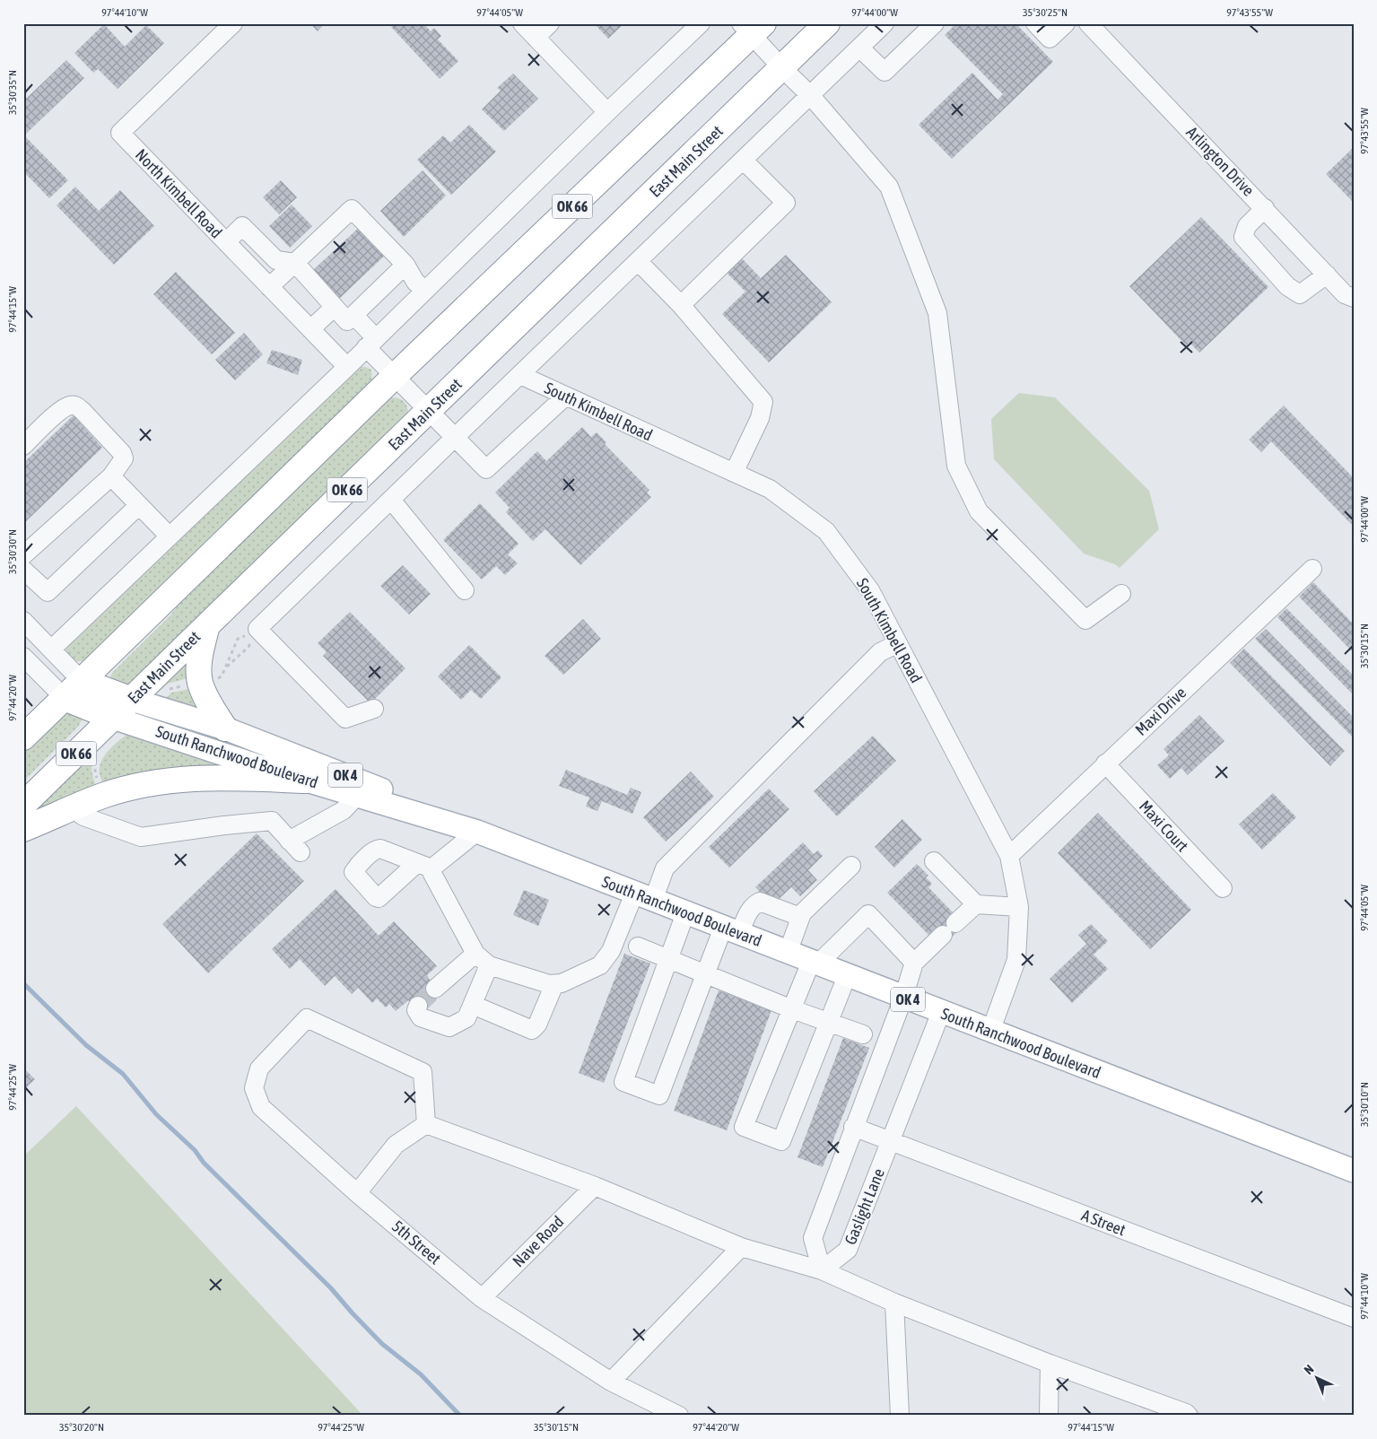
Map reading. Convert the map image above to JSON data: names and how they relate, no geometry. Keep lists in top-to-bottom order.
{
  "streets": {
    "highway": ["East Main Street", "OK 66", "OK 4"],
    "main road": ["South Ranchwood Boulevard"],
    "street": [
      "Arlington Drive",
      "North Kimbell Road",
      "South Kimbell Road",
      "Maxi Drive",
      "Maxi Court",
      "Gaslight Lane",
      "A Street",
      "Nave Road",
      "5th Street"
    ]
  },
  "crossings": [
    ["East Main Street", "South Ranchwood Boulevard"],
    ["East Main Street", "OK 4"],
    ["OK 66", "OK 4"],
    ["South Kimbell Road", "Maxi Drive"],
    ["South Kimbell Road", "South Ranchwood Boulevard"],
    ["Maxi Drive", "Maxi Court"],
    ["South Ranchwood Boulevard", "OK 4"],
    ["South Ranchwood Boulevard", "Gaslight Lane"],
    ["Gaslight Lane", "A Street"],
    ["Nave Road", "5th Street"]
  ],
  "north": "top left",
  "coordinates": [
    "97°44'10\"W",
    "97°44'05\"W",
    "97°44'00\"W",
    "35°30'25\"N",
    "97°43'55\"W",
    "35°30'35\"N",
    "97°44'15\"W",
    "35°30'30\"N",
    "35°30'15\"N",
    "97°44'20\"W",
    "97°44'25\"W",
    "35°30'10\"N",
    "35°30'20\"N"
  ]
}
